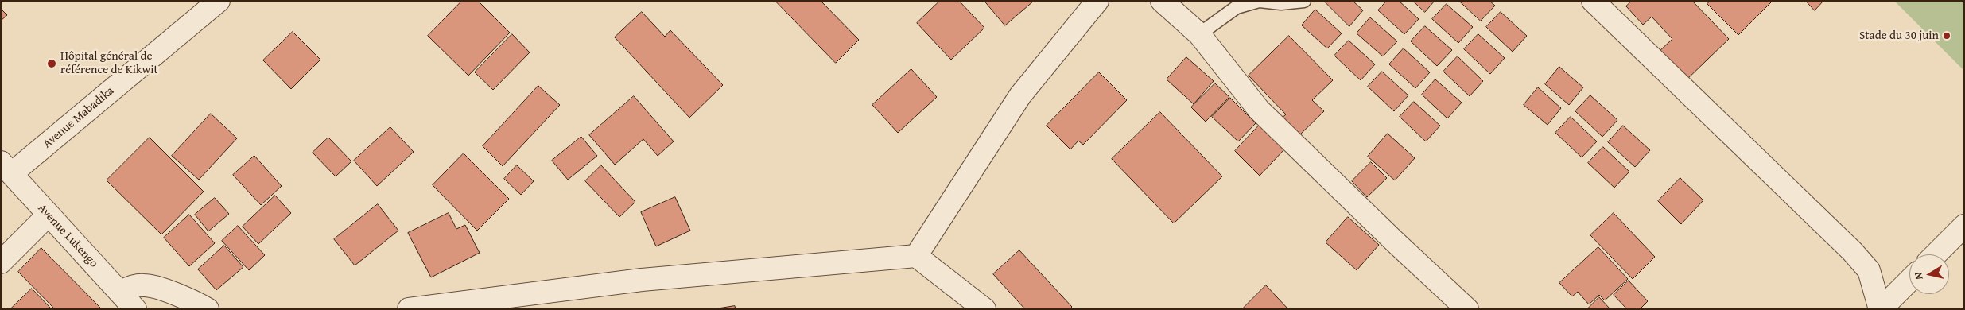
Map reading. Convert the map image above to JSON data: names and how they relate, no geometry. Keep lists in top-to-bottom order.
{
  "streets": {
    "street": ["Avenue Mabadika", "Avenue Lukengo"]
  },
  "crossings": [
    ["Avenue Mabadika", "Avenue Lukengo"]
  ],
  "places": ["Stade du 30 juin", "Hôpital général de référence de Kikwit"],
  "north": "left"
}
